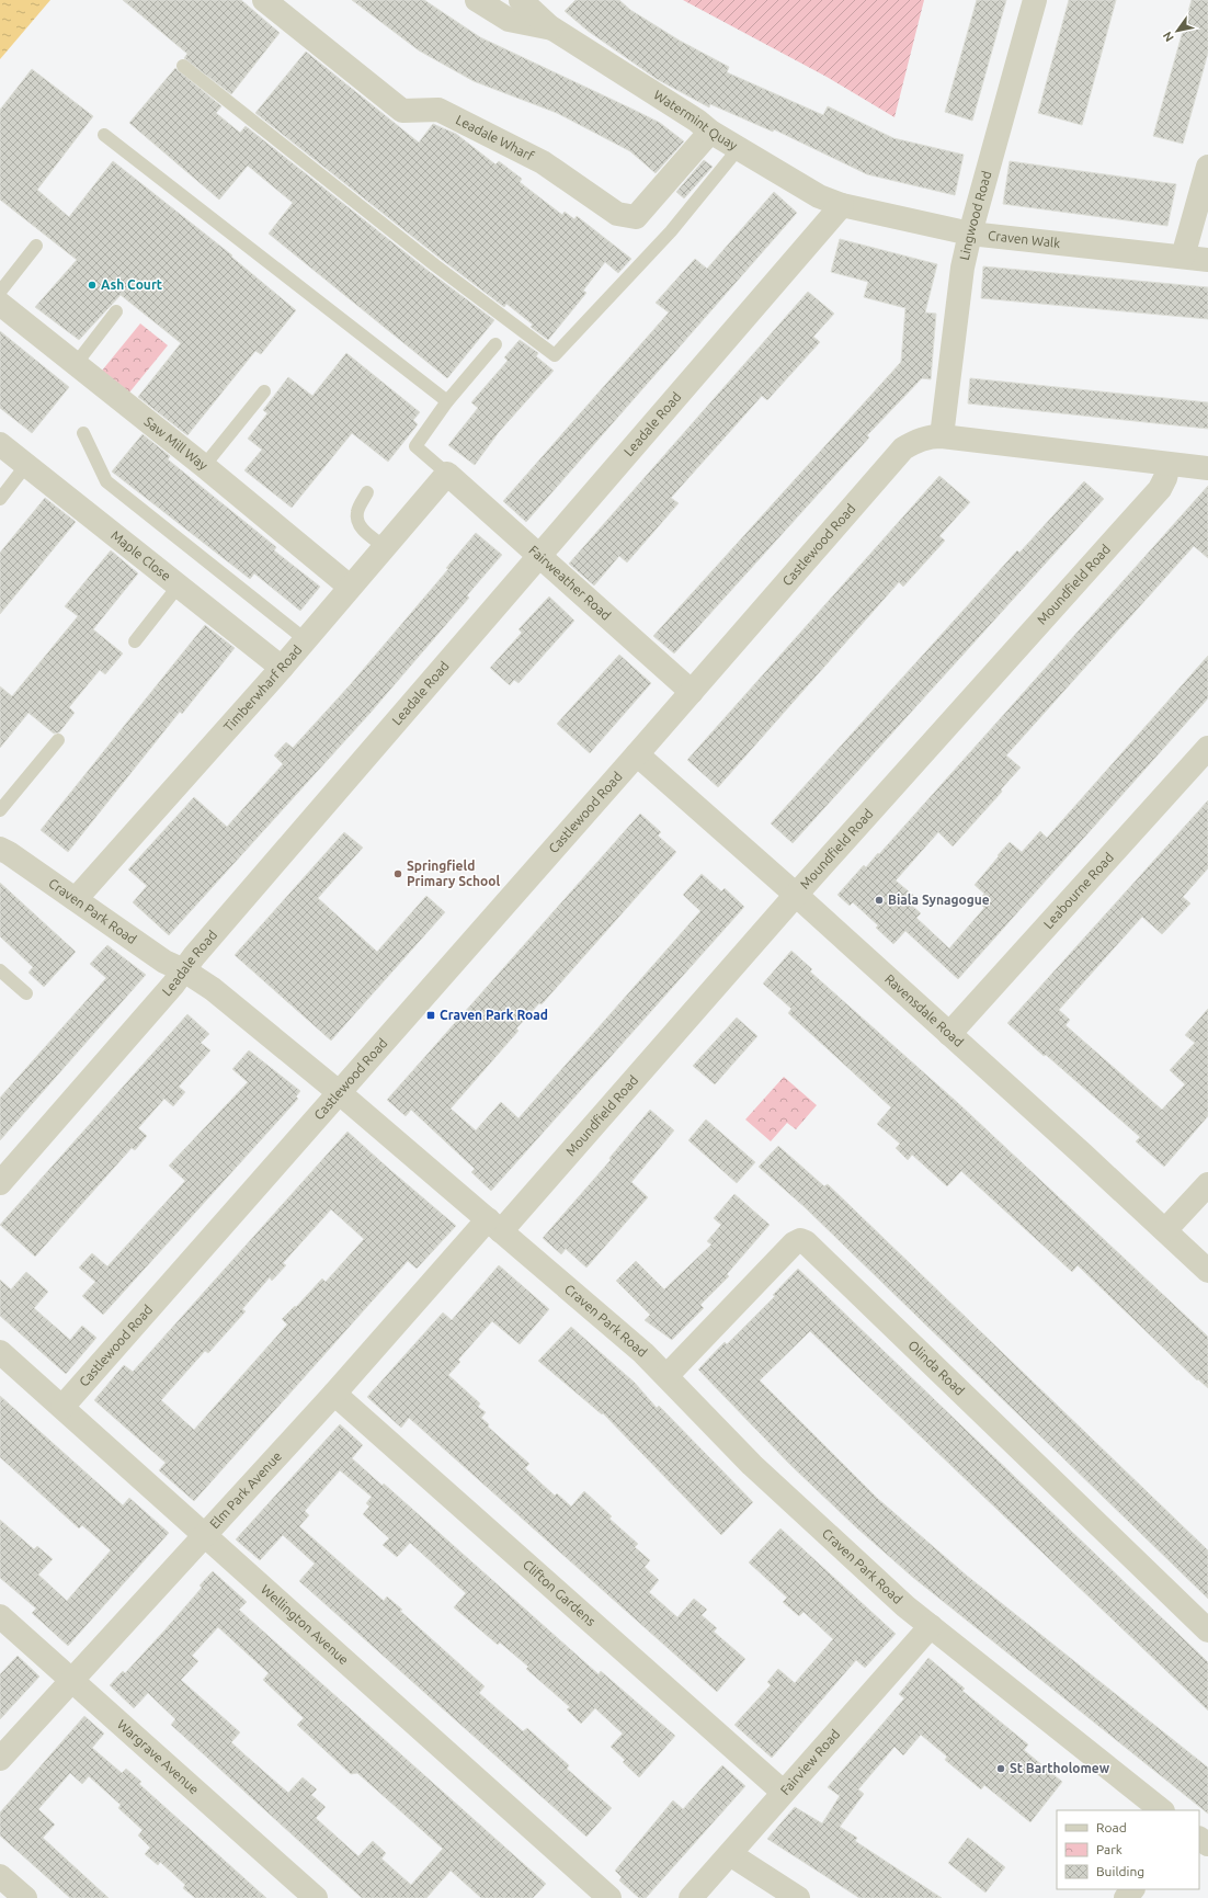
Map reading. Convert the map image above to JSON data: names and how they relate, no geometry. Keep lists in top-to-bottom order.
{
  "streets": {
    "street": [
      "Watermint Quay",
      "Leadale Wharf",
      "Lingwood Road",
      "Craven Walk",
      "Leadale Road",
      "Saw Mill Way",
      "Castlewood Road",
      "Maple Close",
      "Fairweather Road",
      "Moundfield Road",
      "Timberwharf Road",
      "Leabourne Road",
      "Craven Park Road",
      "Ravensdale Road",
      "Olinda Road",
      "Elm Park Avenue",
      "Clifton Gardens",
      "Wellington Avenue",
      "Wargrave Avenue",
      "Fairview Road"
    ]
  },
  "crossings": [
    ["Watermint Quay", "Leadale Wharf"],
    ["Watermint Quay", "Craven Walk"],
    ["Watermint Quay", "Leadale Road"],
    ["Lingwood Road", "Craven Walk"],
    ["Lingwood Road", "Castlewood Road"],
    ["Craven Walk", "Leadale Road"],
    ["Leadale Road", "Fairweather Road"],
    ["Leadale Road", "Craven Park Road"],
    ["Saw Mill Way", "Timberwharf Road"],
    ["Castlewood Road", "Fairweather Road"],
    ["Castlewood Road", "Moundfield Road"],
    ["Castlewood Road", "Craven Park Road"],
    ["Castlewood Road", "Ravensdale Road"],
    ["Castlewood Road", "Wellington Avenue"],
    ["Maple Close", "Timberwharf Road"],
    ["Fairweather Road", "Timberwharf Road"],
    ["Moundfield Road", "Craven Park Road"],
    ["Moundfield Road", "Ravensdale Road"],
    ["Moundfield Road", "Elm Park Avenue"],
    ["Timberwharf Road", "Craven Park Road"],
    ["Leabourne Road", "Ravensdale Road"],
    ["Craven Park Road", "Olinda Road"],
    ["Craven Park Road", "Elm Park Avenue"],
    ["Craven Park Road", "Fairview Road"],
    ["Elm Park Avenue", "Clifton Gardens"],
    ["Elm Park Avenue", "Wellington Avenue"],
    ["Elm Park Avenue", "Wargrave Avenue"],
    ["Clifton Gardens", "Fairview Road"]
  ],
  "places": {
    "other": [
      "Ash Court",
      "Springfield Primary School",
      "Biala Synagogue",
      "St Bartholomew"
    ],
    "transit": ["Craven Park Road"]
  },
  "legend": ["Road", "Park", "Building"],
  "north": "bottom left"
}
